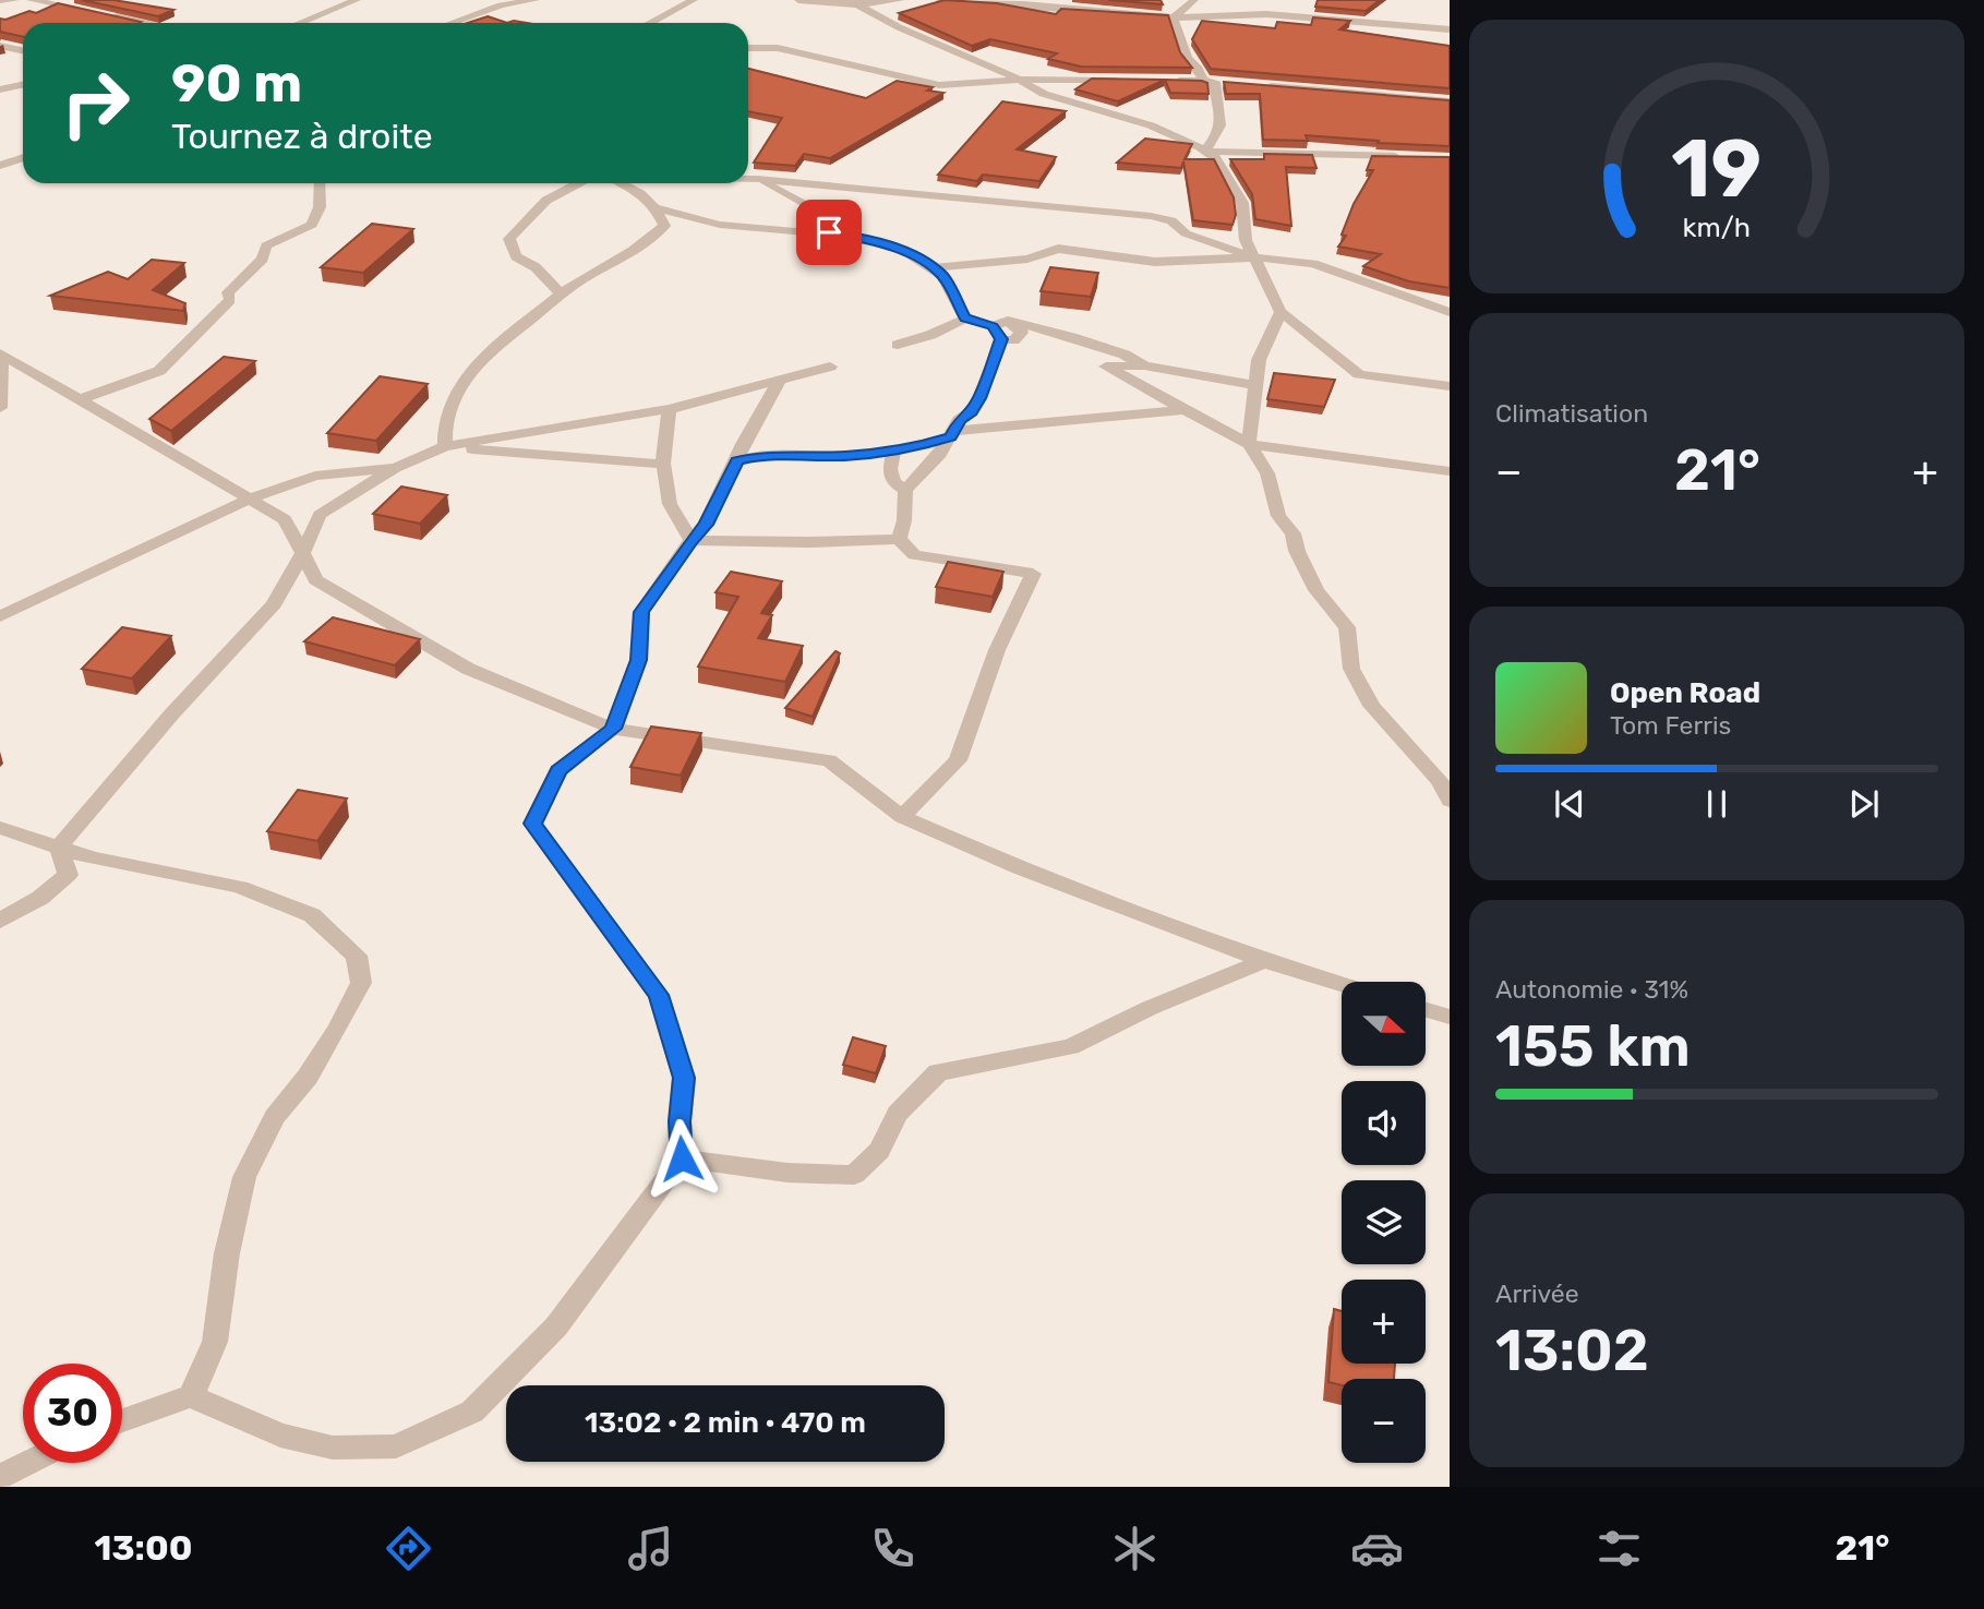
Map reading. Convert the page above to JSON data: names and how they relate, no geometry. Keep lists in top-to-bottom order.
{
  "north": "right",
  "page": {
    "turn": ["90 m", "Tournez à droite"],
    "tile": [
      "Climatisation",
      ["Autonomie · 31%", "155 km"],
      ["Arrivée", "13:02"]
    ],
    "heat": ["−", "21°", "+"],
    "song": ["Open Road", "Tom Ferris"],
    "map_buttons": ["+", "−"],
    "limit": "30",
    "trip": "13:02 · 2 min · 470 m",
    "tabs": ["13:00", "21°"],
    "gauge": ["19", "km/h"]
  }
}
